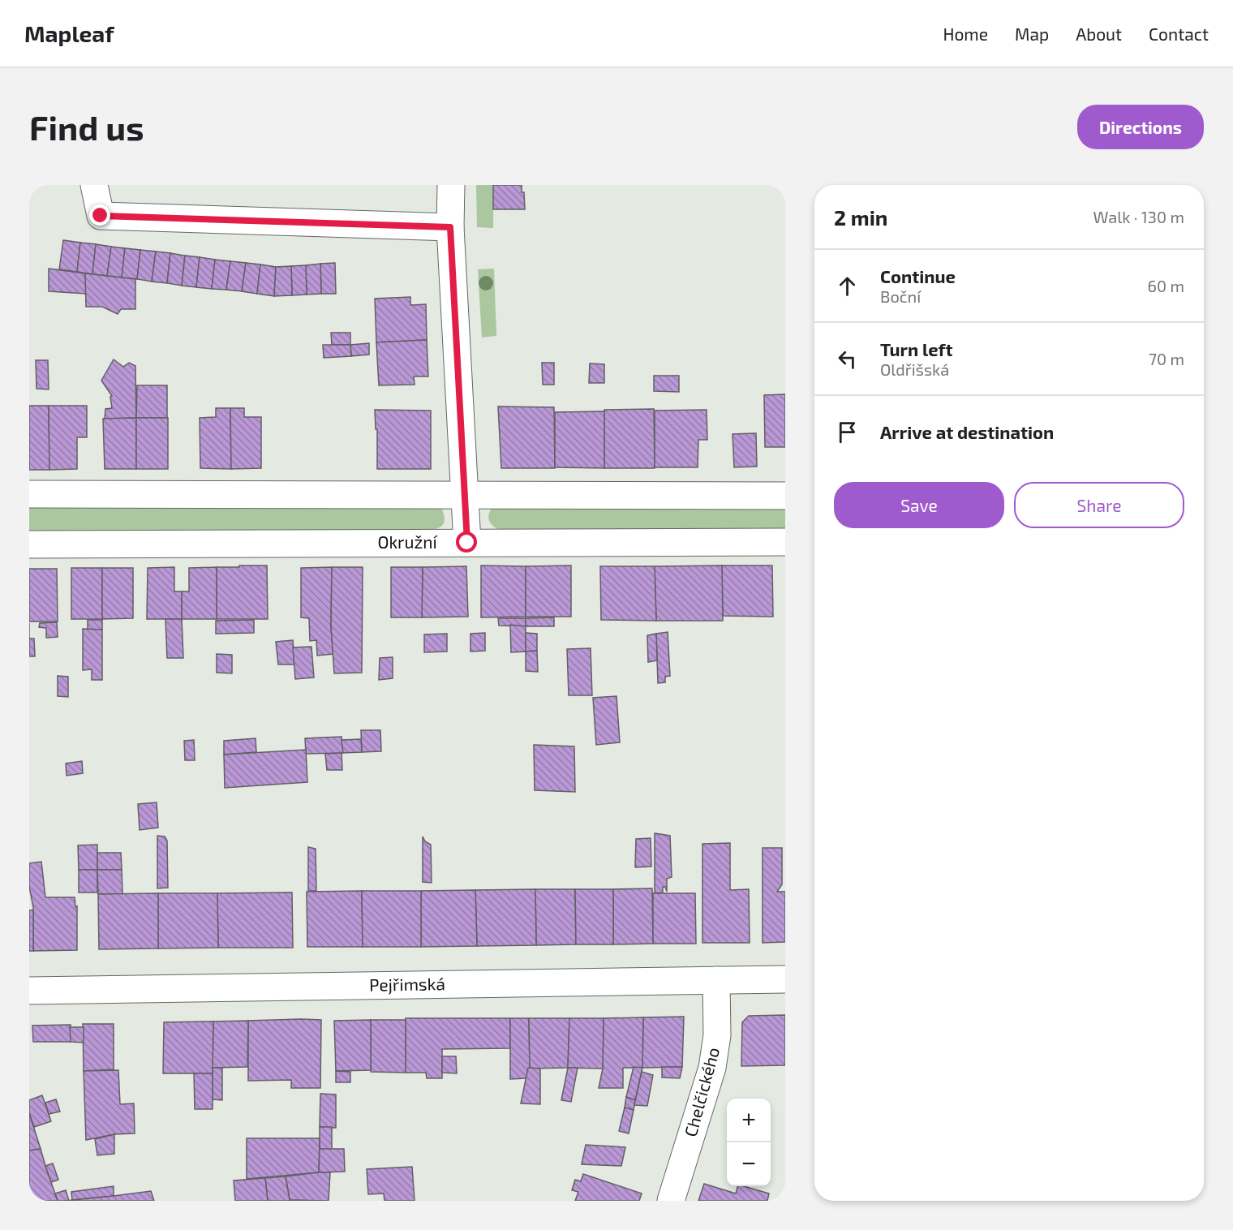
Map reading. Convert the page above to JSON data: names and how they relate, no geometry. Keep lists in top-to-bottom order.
{
  "streets": {
    "street": ["Okružní", "Pejřimská", "Chelčického"]
  },
  "crossings": [
    ["Pejřimská", "Chelčického"]
  ],
  "page": {
    "header": "Mapleaf",
    "nav": [
      "Home",
      "Map",
      "About",
      "Contact"
    ],
    "buttons": [
      "Directions",
      ["Save", "Share"]
    ],
    "title": "Find us",
    "heading": ["2 min", "Walk · 130 m"],
    "list": [
      ["Continue", "Boční", "60 m"],
      ["Turn left", "Oldřišská", "70 m"],
      "Arrive at destination"
    ],
    "map_buttons": ["+", "−"]
  }
}
